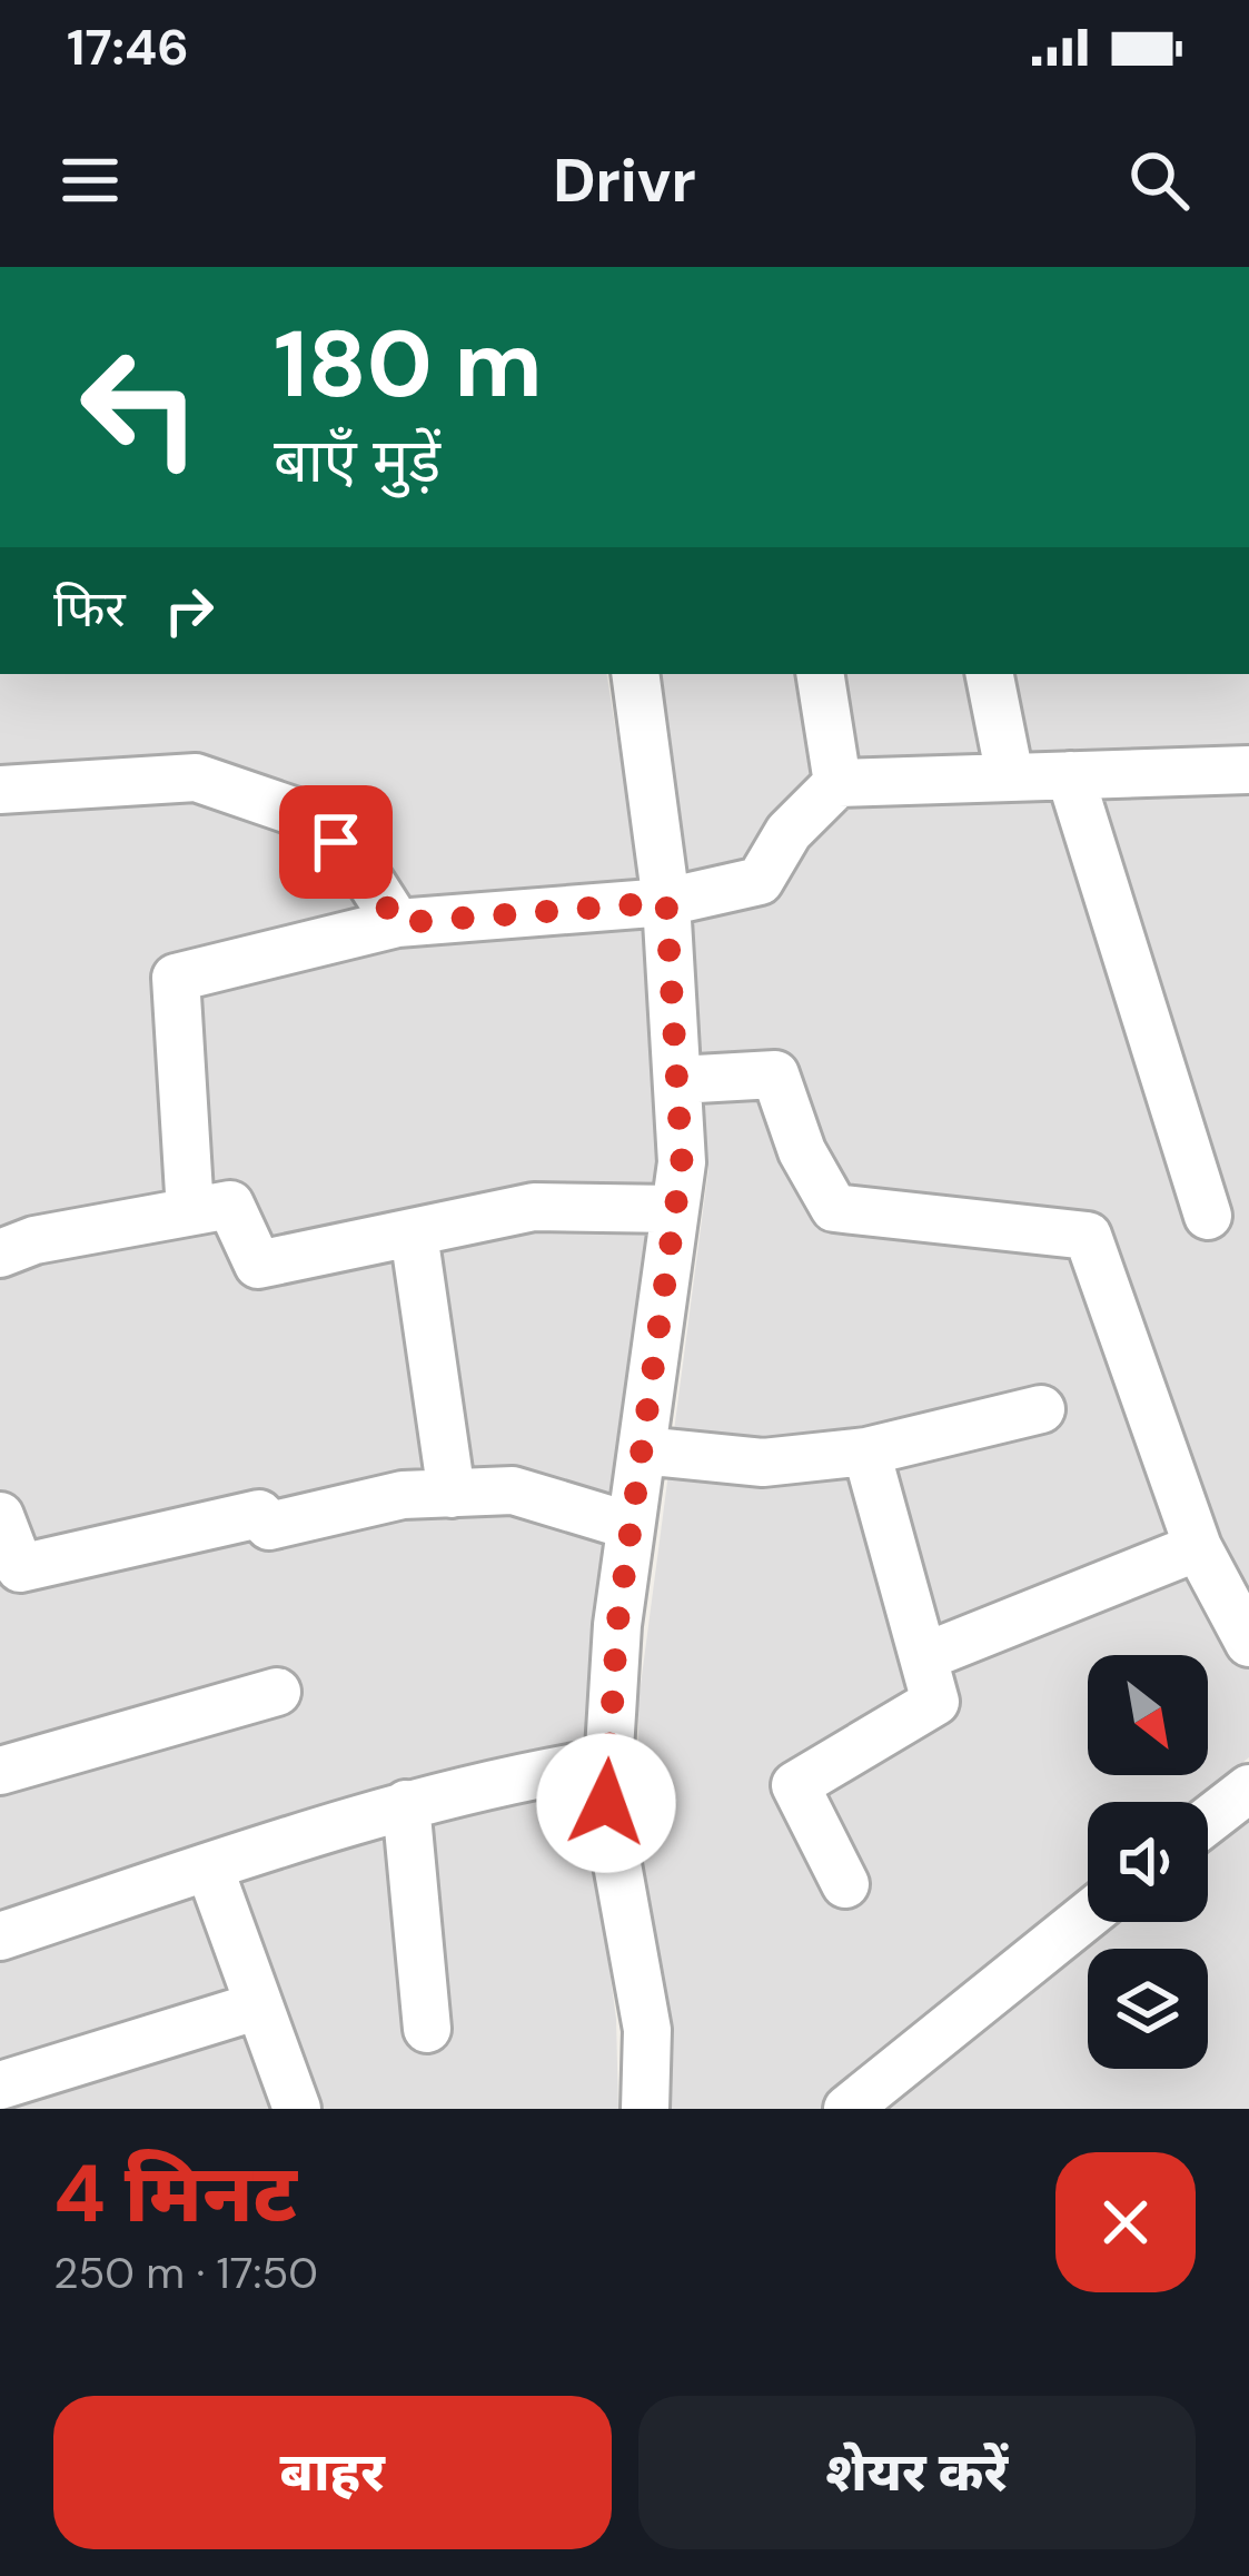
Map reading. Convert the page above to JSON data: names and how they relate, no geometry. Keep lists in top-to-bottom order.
{
  "north": "bottom right",
  "page": {
    "status": "17:46",
    "header": "Drivr",
    "turn": ["180 m", "बाएँ मुड़ें"],
    "then": "फिर",
    "heading": ["4 मिनट", "250 m · 17:50"],
    "buttons": ["बाहर", "शेयर करें"]
  }
}
